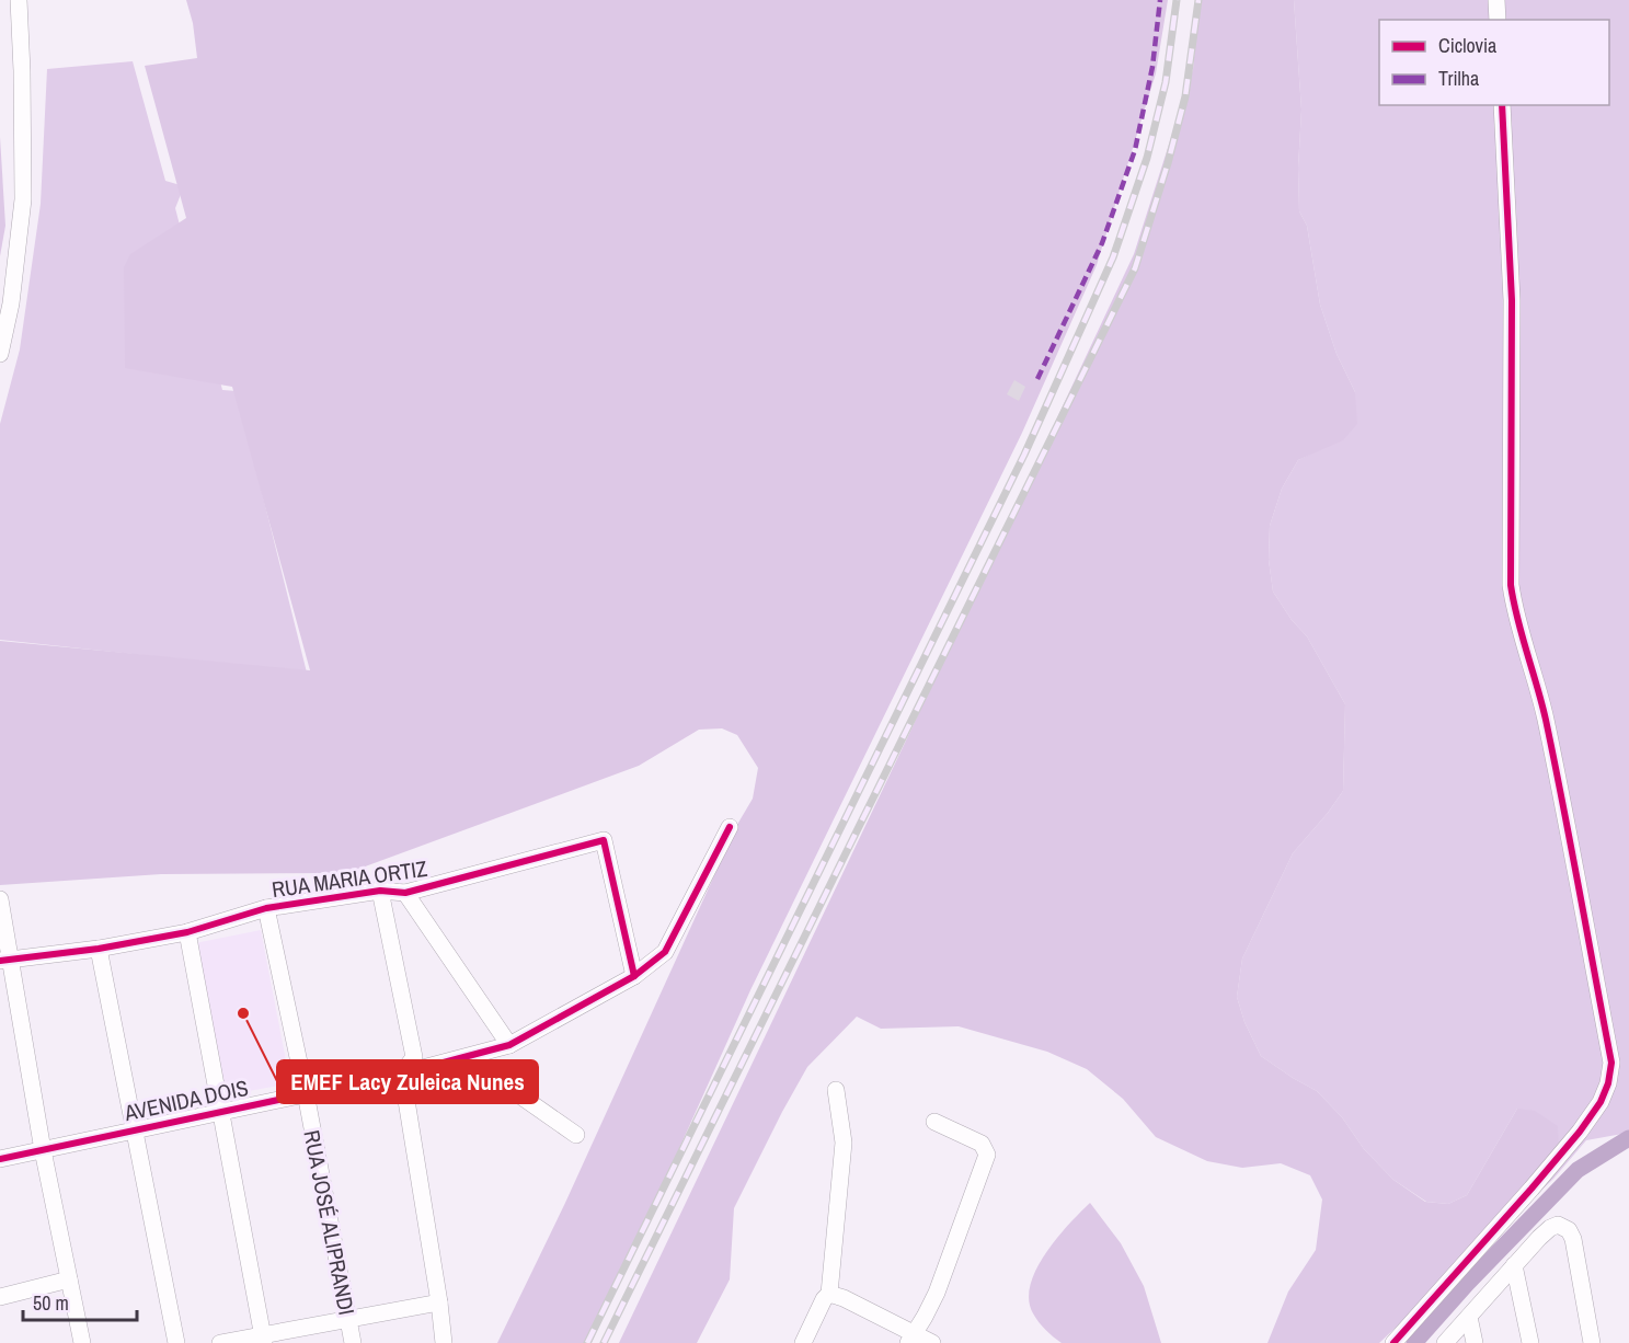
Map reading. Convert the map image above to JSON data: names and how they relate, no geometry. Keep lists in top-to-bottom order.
{
  "streets": {
    "street": ["RUA MARIA ORTIZ", "AVENIDA DOIS", "RUA JOSÉ ALIPRANDI"]
  },
  "crossings": [
    ["RUA MARIA ORTIZ", "AVENIDA DOIS"],
    ["RUA MARIA ORTIZ", "RUA JOSÉ ALIPRANDI"],
    ["AVENIDA DOIS", "RUA JOSÉ ALIPRANDI"]
  ],
  "places": ["EMEF Lacy Zuleica Nunes"],
  "legend": ["Ciclovia", "Trilha"],
  "scale_bar": "50 m"
}
